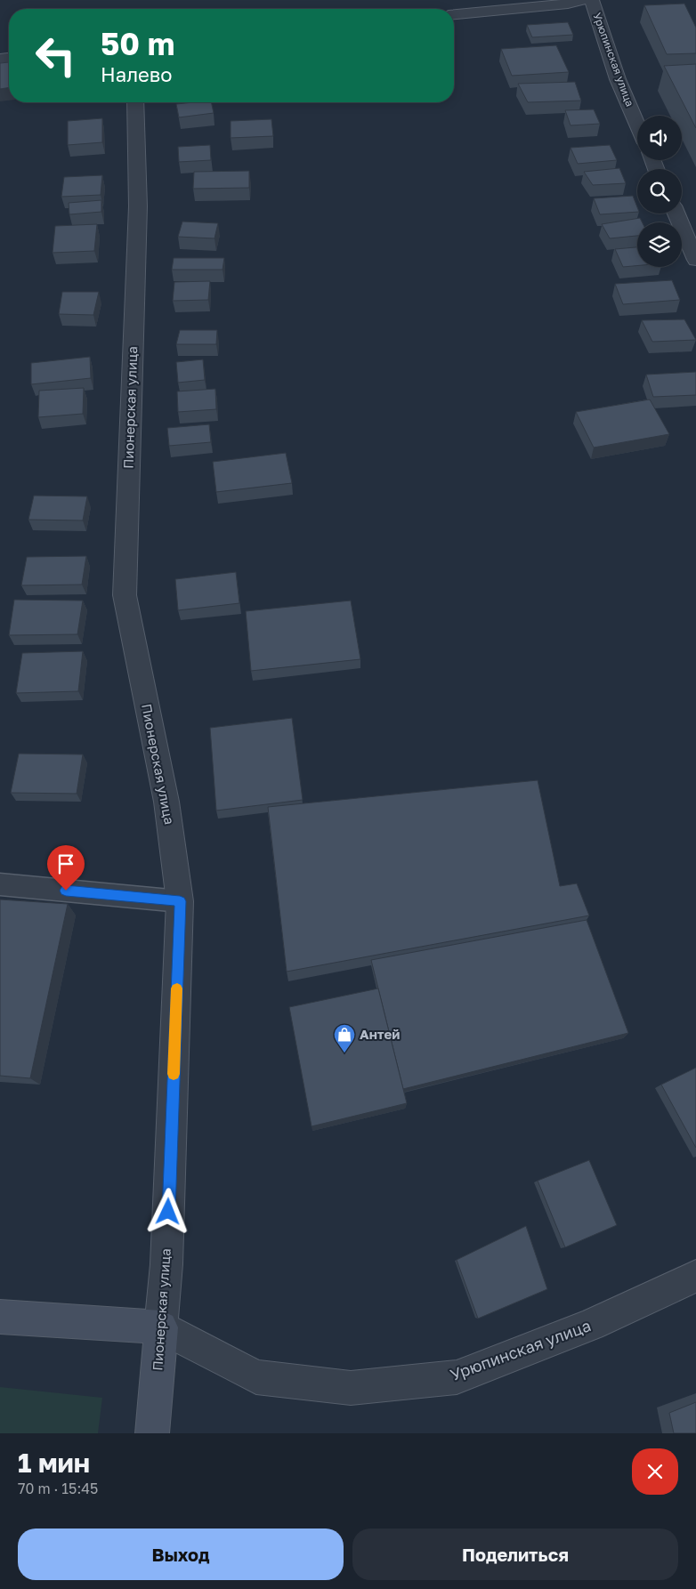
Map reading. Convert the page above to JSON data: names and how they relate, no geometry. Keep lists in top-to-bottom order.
{
  "streets": {
    "street": ["Урюпинская улица", "Пионерская улица"]
  },
  "crossings": [
    ["Урюпинская улица", "Пионерская улица"]
  ],
  "places": {
    "shop": ["Антей"]
  },
  "page": {
    "turn": ["50 m", "Налево"],
    "heading": ["1 мин", "70 m · 15:45"],
    "buttons": ["Выход", "Поделиться"]
  }
}
